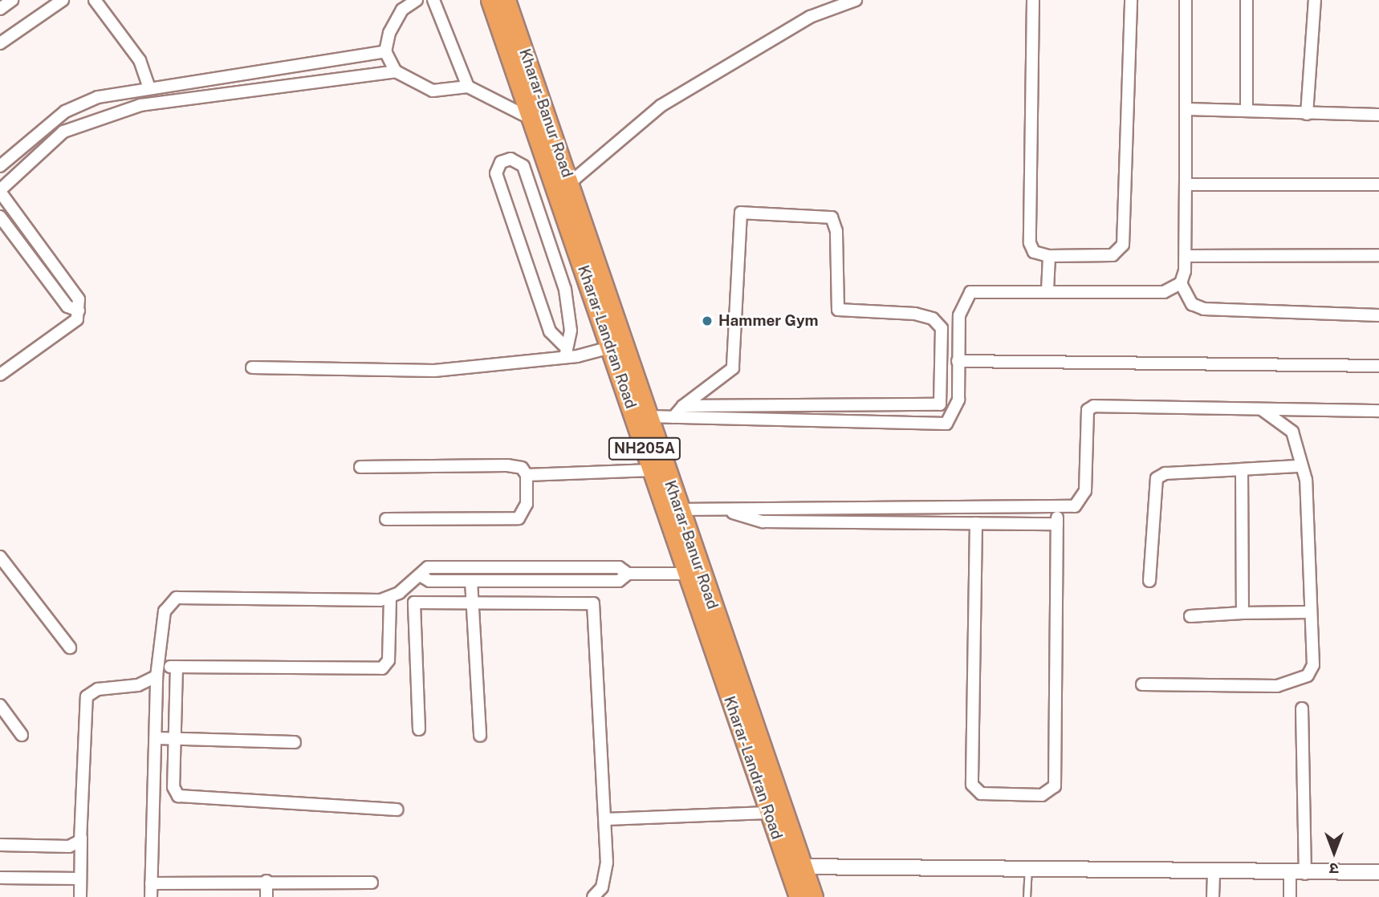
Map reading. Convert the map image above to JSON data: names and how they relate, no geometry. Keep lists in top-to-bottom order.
{
  "streets": {
    "highway": ["Kharar-Banur Road", "Kharar-Landran Road", "NH205A"]
  },
  "crossings": [
    ["Kharar-Banur Road", "Kharar-Landran Road"]
  ],
  "places": ["Hammer Gym"],
  "north": "bottom"
}
